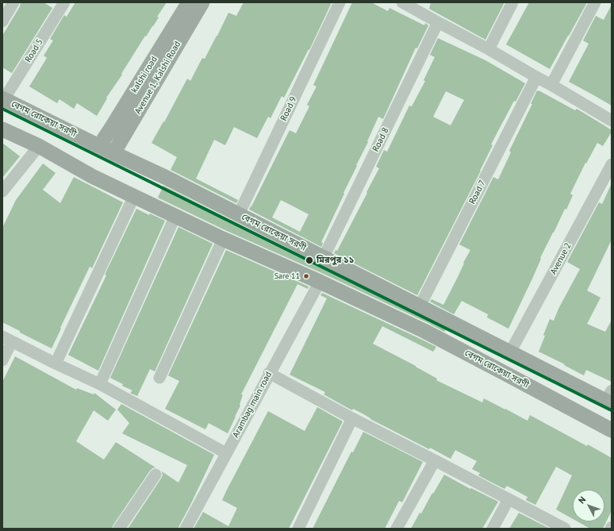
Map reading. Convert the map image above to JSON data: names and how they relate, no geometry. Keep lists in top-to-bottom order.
{
  "streets": {
    "main road": ["kalshi road", "Avenue 1, Kalshi Road", "বেগম রোকেয়া সরণী"],
    "street": [
      "Road 5",
      "Road 9",
      "Road 8",
      "Road 7",
      "Avenue 2",
      "Arambag main road"
    ]
  },
  "crossings": [
    ["Road 5", "বেগম রোকেয়া সরণী"],
    ["kalshi road", "বেগম রোকেয়া সরণী"],
    ["Avenue 1, Kalshi Road", "বেগম রোকেয়া সরণী"],
    ["Road 9", "বেগম রোকেয়া সরণী"],
    ["বেগম রোকেয়া সরণী", "Road 8"],
    ["বেগম রোকেয়া সরণী", "Road 7"],
    ["বেগম রোকেয়া সরণী", "Avenue 2"],
    ["বেগম রোকেয়া সরণী", "Arambag main road"]
  ],
  "places": ["মিরপুর ১১", "Sare 11"],
  "north": "top left"
}
